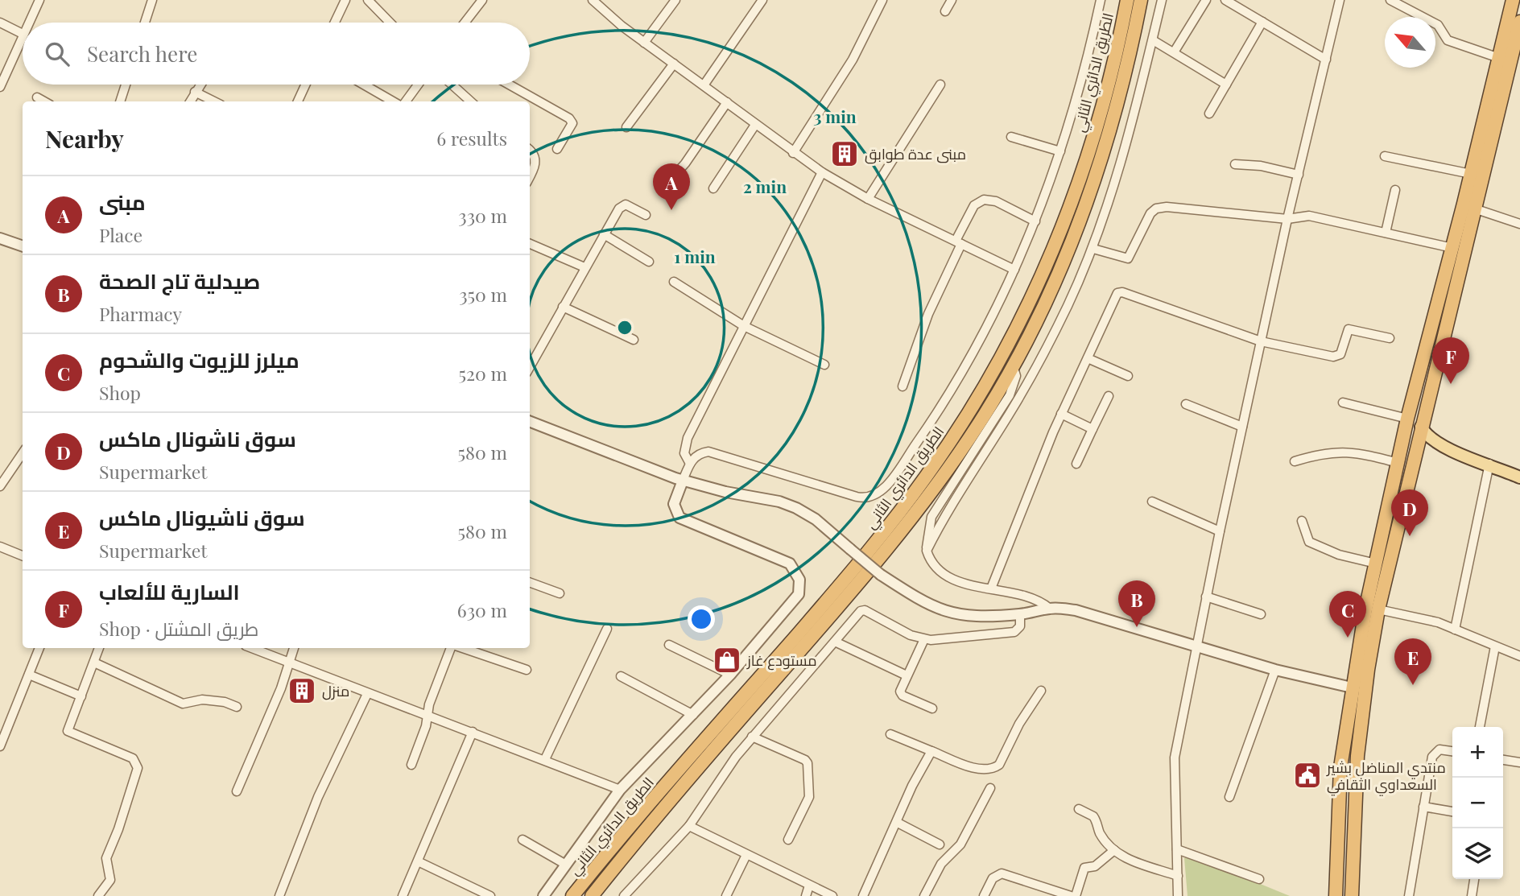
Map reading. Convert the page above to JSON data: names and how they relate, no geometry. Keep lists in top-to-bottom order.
{
  "streets": {
    "highway": ["الطريق الدائري الثاني"]
  },
  "places": {
    "building": ["مبنى عدة طوابق", "منزل"],
    "shop": ["مستودع غاز"],
    "public building": ["منتدي المناضل بشير السعداوي الثقافي"]
  },
  "north": "top left",
  "page": {
    "search": "Search here",
    "heading": ["Nearby", "6 results"],
    "pins": [
      "A",
      "F",
      "D",
      "B",
      "C",
      "E"
    ],
    "list": [
      {
        "mark": "A",
        "name": "مبنى",
        "note": "Place",
        "value": "330 m"
      },
      {
        "mark": "B",
        "name": "صيدلية تاج الصحة",
        "note": "Pharmacy",
        "value": "350 m"
      },
      {
        "mark": "C",
        "name": "ميلرز للزيوت والشحوم",
        "note": "Shop",
        "value": "520 m"
      },
      {
        "mark": "D",
        "name": "سوق ناشونال ماكس",
        "note": "Supermarket",
        "value": "580 m"
      },
      {
        "mark": "E",
        "name": "سوق ناشيونال ماكس",
        "note": "Supermarket",
        "value": "580 m"
      },
      {
        "mark": "F",
        "name": "السارية للألعاب",
        "note": "Shop · طريق المشتل",
        "value": "630 m"
      }
    ],
    "map_buttons": ["+", "−"]
  },
  "rings": ["3 min", "2 min", "1 min"]
}
